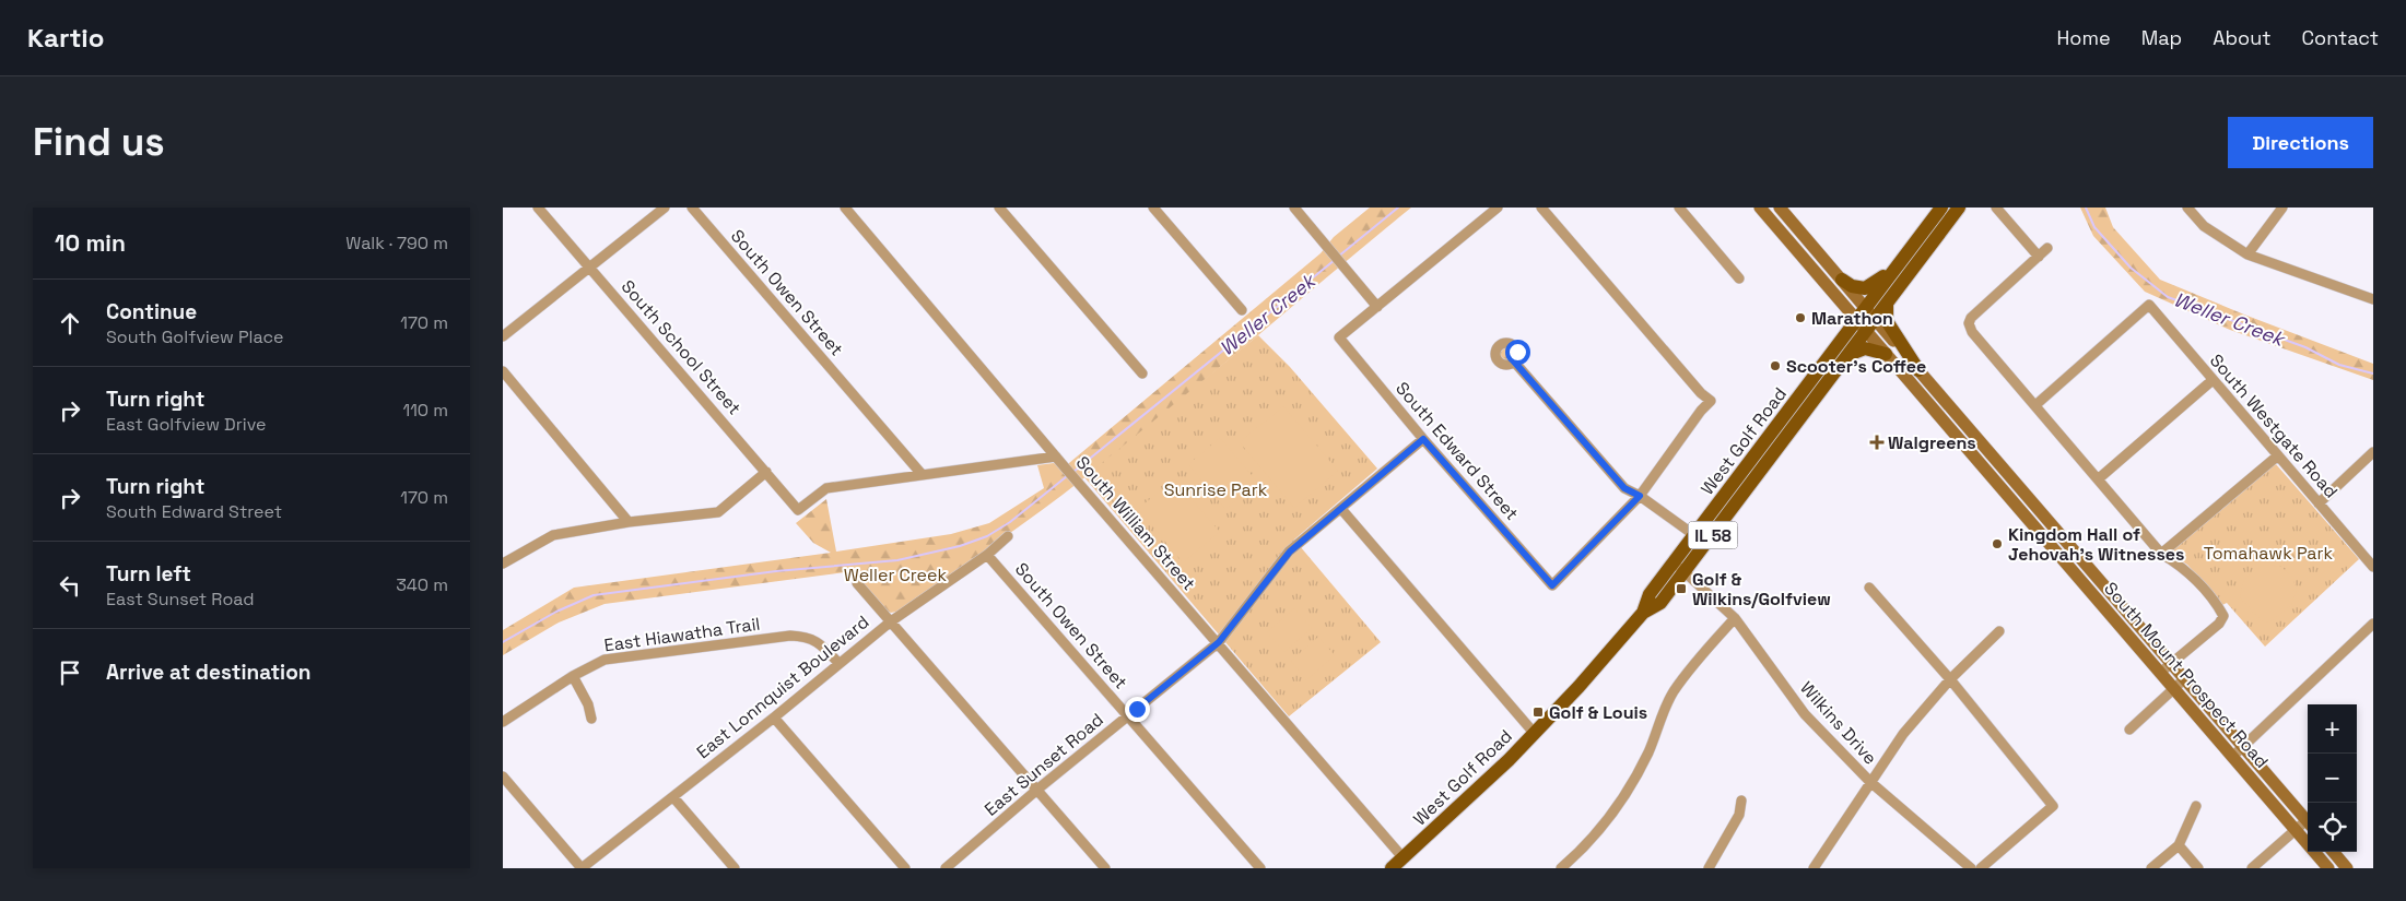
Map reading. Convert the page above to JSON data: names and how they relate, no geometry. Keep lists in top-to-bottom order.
{
  "streets": {
    "main road": ["West Golf Road", "IL 58", "South Mount Prospect Road"],
    "street": [
      "South Owen Street",
      "South School Street",
      "South Westgate Road",
      "South Edward Street",
      "South William Street",
      "East Hiawatha Trail",
      "East Lonnquist Boulevard",
      "Wilkins Drive",
      "East Sunset Road"
    ]
  },
  "crossings": [
    ["South Owen Street", "South School Street"],
    ["South Owen Street", "East Lonnquist Boulevard"],
    ["South Owen Street", "East Sunset Road"],
    ["West Golf Road", "South William Street"],
    ["West Golf Road", "IL 58"],
    ["West Golf Road", "South Mount Prospect Road"],
    ["West Golf Road", "Wilkins Drive"],
    ["South Edward Street", "East Sunset Road"],
    ["South William Street", "East Sunset Road"],
    ["IL 58", "South Mount Prospect Road"],
    ["East Hiawatha Trail", "East Lonnquist Boulevard"]
  ],
  "water": ["Weller Creek"],
  "parks": ["Sunrise Park", "Tomahawk Park", "Weller Creek"],
  "places": {
    "other": ["Marathon", "Scooter's Coffee", "Kingdom Hall of Jehovah's Witnesses"],
    "health": ["Walgreens"],
    "transit": ["Golf & Wilkins/Golfview", "Golf & Louis"]
  },
  "page": {
    "header": "Kartio",
    "nav": [
      "Home",
      "Map",
      "About",
      "Contact"
    ],
    "buttons": "Directions",
    "title": "Find us",
    "heading": ["10 min", "Walk · 790 m"],
    "list": [
      ["Continue", "South Golfview Place", "170 m"],
      ["Turn right", "East Golfview Drive", "110 m"],
      ["Turn right", "South Edward Street", "170 m"],
      ["Turn left", "East Sunset Road", "340 m"],
      "Arrive at destination"
    ],
    "map_buttons": ["+", "−"]
  }
}
